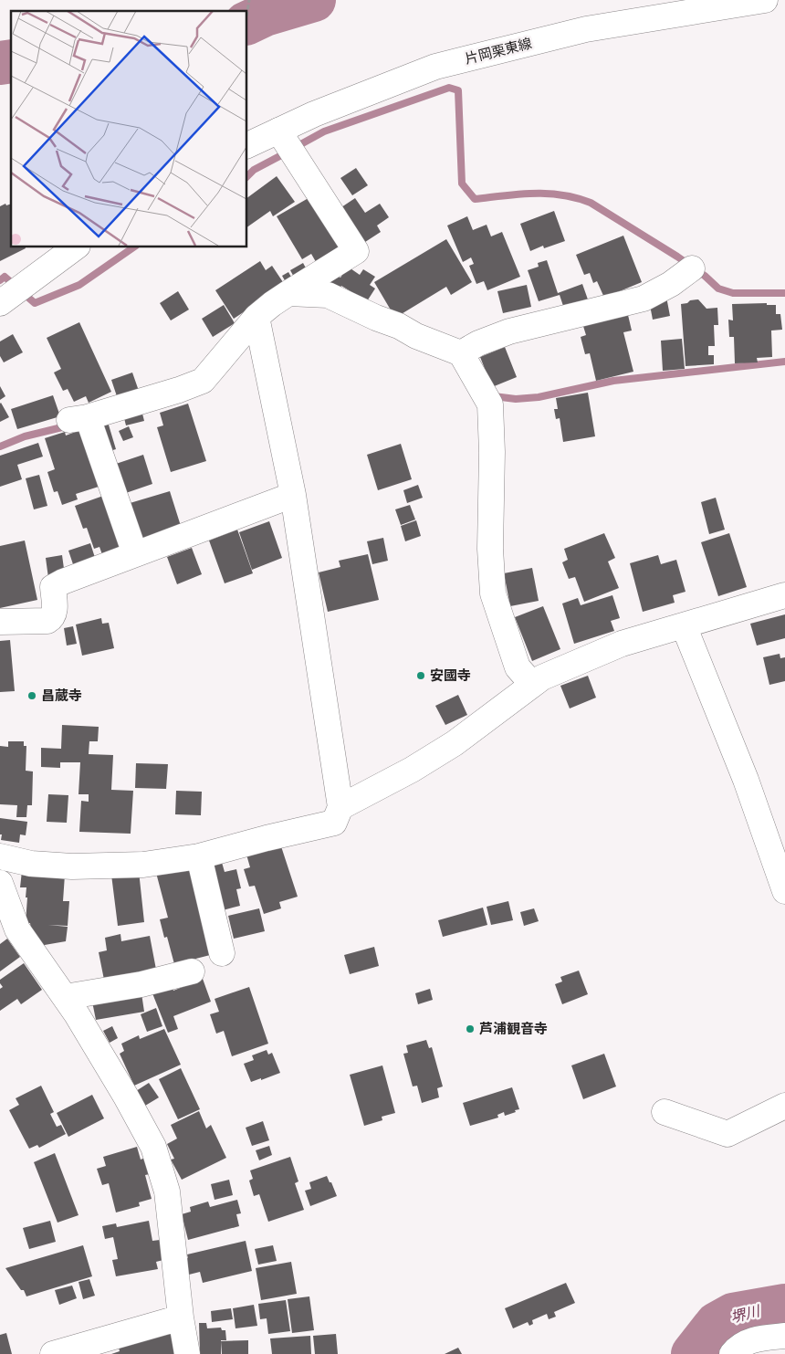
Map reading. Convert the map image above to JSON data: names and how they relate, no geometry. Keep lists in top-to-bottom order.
{
  "streets": {
    "street": ["片岡栗東線"]
  },
  "water": ["堺川"],
  "places": ["安國寺", "昌蔵寺", "芦浦観音寺"]
}
